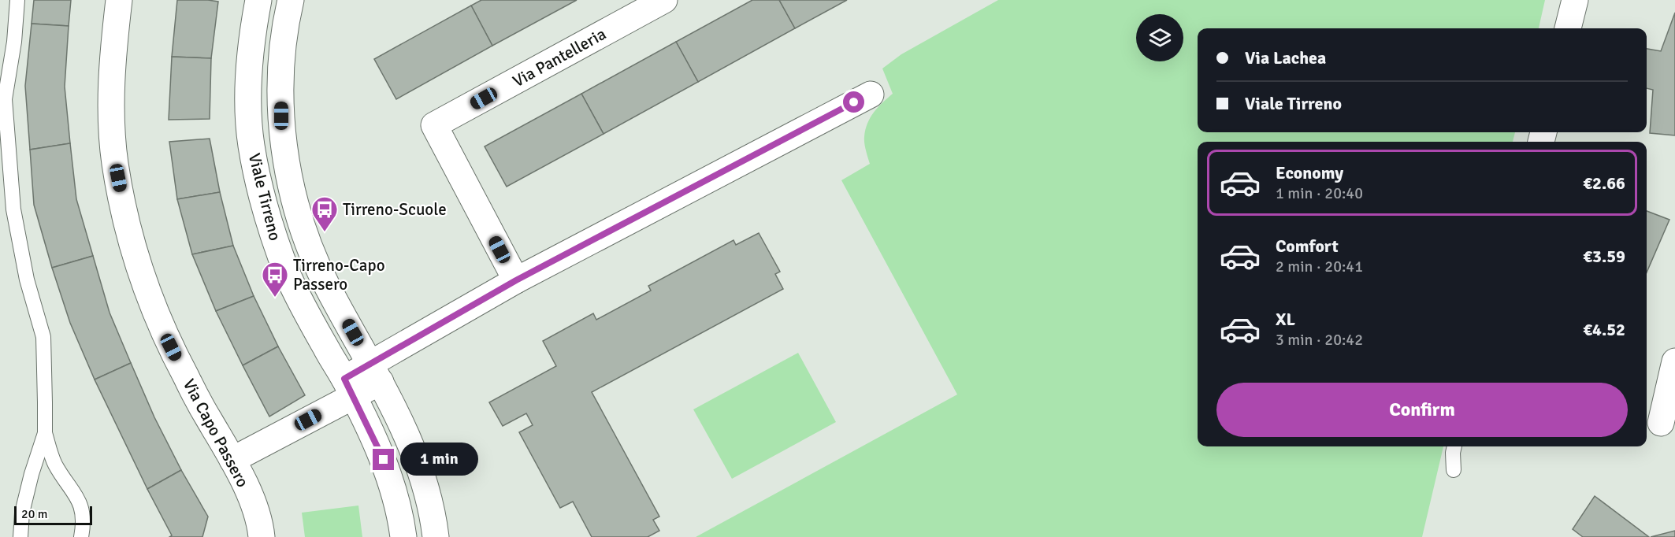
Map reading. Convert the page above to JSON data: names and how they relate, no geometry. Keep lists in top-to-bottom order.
{
  "streets": {
    "street": ["Via Pantelleria", "Viale Tirreno", "Via Capo Passero"]
  },
  "places": {
    "bus stop": ["Tirreno-Scuole", "Tirreno-Capo Passero"]
  },
  "scale_bar": "20 m",
  "page": {
    "banner": ["Via Lachea", "Viale Tirreno"],
    "list": [
      {
        "name": "Economy",
        "note": "1 min · 20:40",
        "value": "€2.66"
      },
      {
        "name": "Comfort",
        "note": "2 min · 20:41",
        "value": "€3.59"
      },
      {
        "name": "XL",
        "note": "3 min · 20:42",
        "value": "€4.52"
      }
    ],
    "buttons": "Confirm",
    "bubble": "1 min",
    "scale": "20 m"
  }
}
